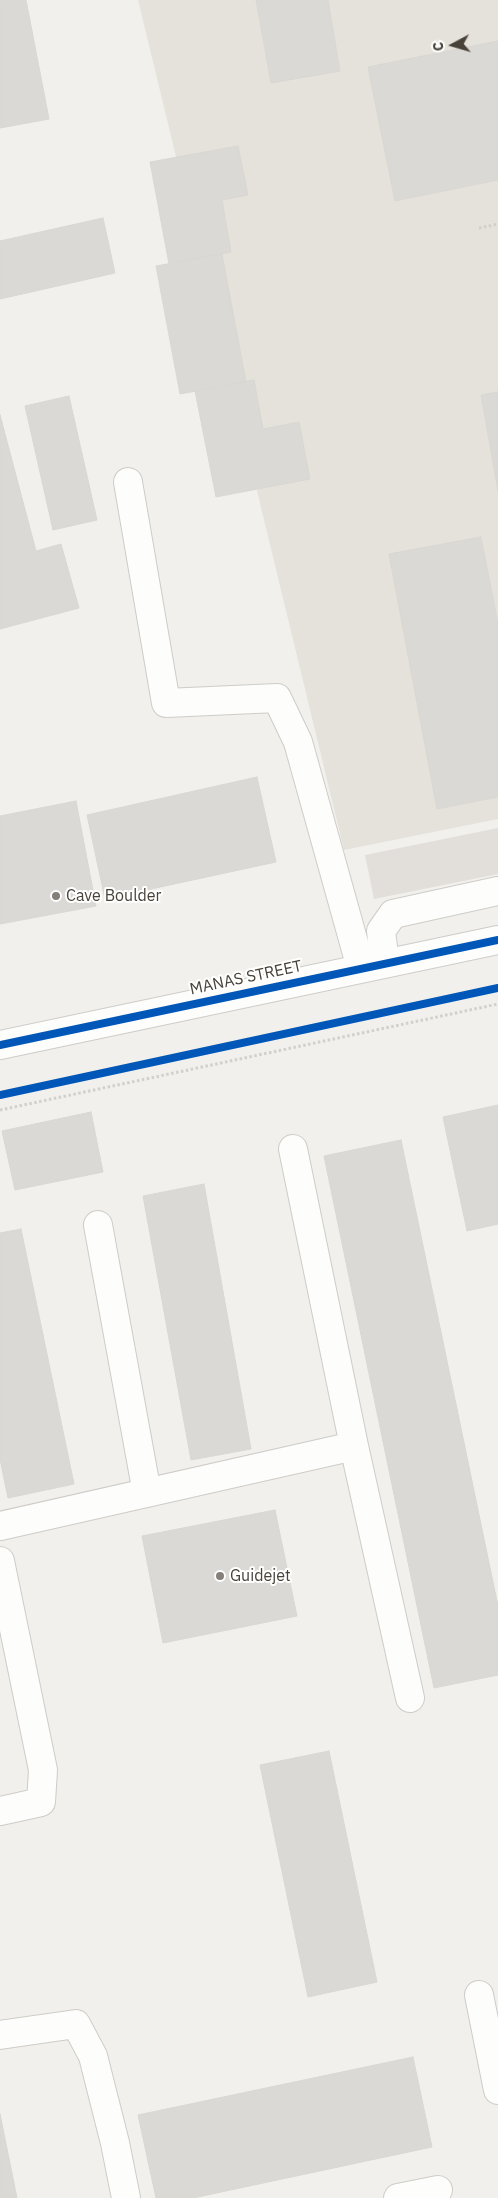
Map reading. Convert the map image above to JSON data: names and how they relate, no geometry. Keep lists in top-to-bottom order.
{
  "streets": {
    "street": ["MANAS STREET"]
  },
  "places": ["Cave Boulder", "Guidejet"],
  "north": "left"
}
